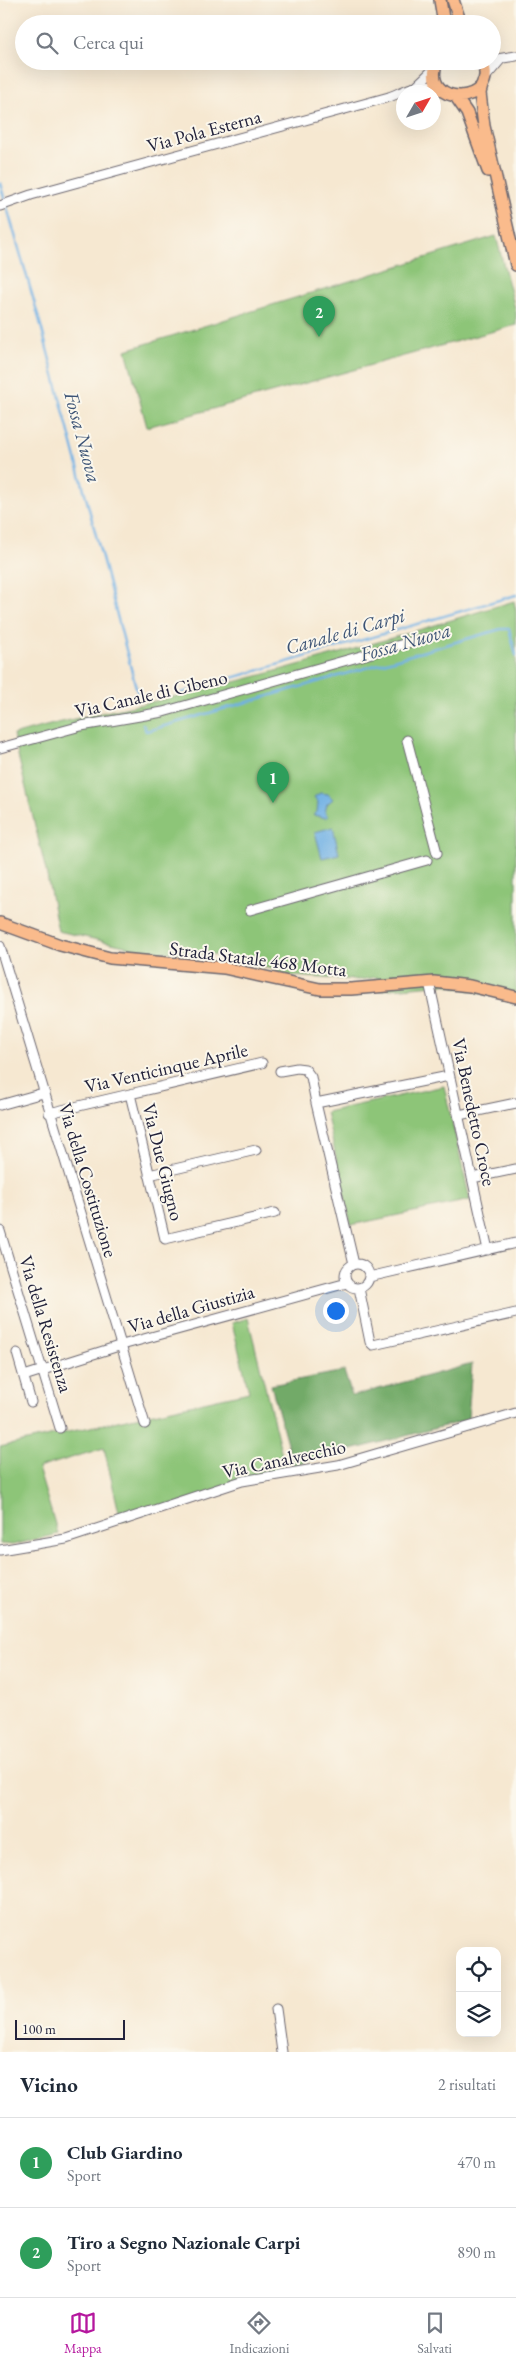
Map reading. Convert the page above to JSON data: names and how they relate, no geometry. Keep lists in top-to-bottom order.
{
  "streets": {
    "main road": ["Strada Statale 468 Motta"],
    "street": [
      "Via Pola Esterna",
      "Via Canale di Cibeno",
      "Via Venticinque Aprile",
      "Via Benedetto Croce",
      "Via Due Giugno",
      "Via della Costituzione",
      "Via della Giustizia",
      "Via della Resistenza",
      "Via Canalvecchio"
    ]
  },
  "crossings": [
    ["Strada Statale 468 Motta", "Via Benedetto Croce"],
    ["Via Venticinque Aprile", "Via Due Giugno"],
    ["Via Venticinque Aprile", "Via della Costituzione"],
    ["Via della Costituzione", "Via della Giustizia"],
    ["Via della Giustizia", "Via della Resistenza"]
  ],
  "water": ["Fossa Nuova", "Canale di Carpi"],
  "scale_bar": "100 m",
  "north": "top right",
  "page": {
    "search": "Cerca qui",
    "pins": ["2", "1"],
    "scale": "100 m",
    "heading": ["Vicino", "2 risultati"],
    "list": [
      {
        "mark": "1",
        "name": "Club Giardino",
        "note": "Sport",
        "value": "470 m"
      },
      {
        "mark": "2",
        "name": "Tiro a Segno Nazionale Carpi",
        "note": "Sport",
        "value": "890 m"
      }
    ],
    "nav": ["Mappa", "Indicazioni", "Salvati"]
  }
}
